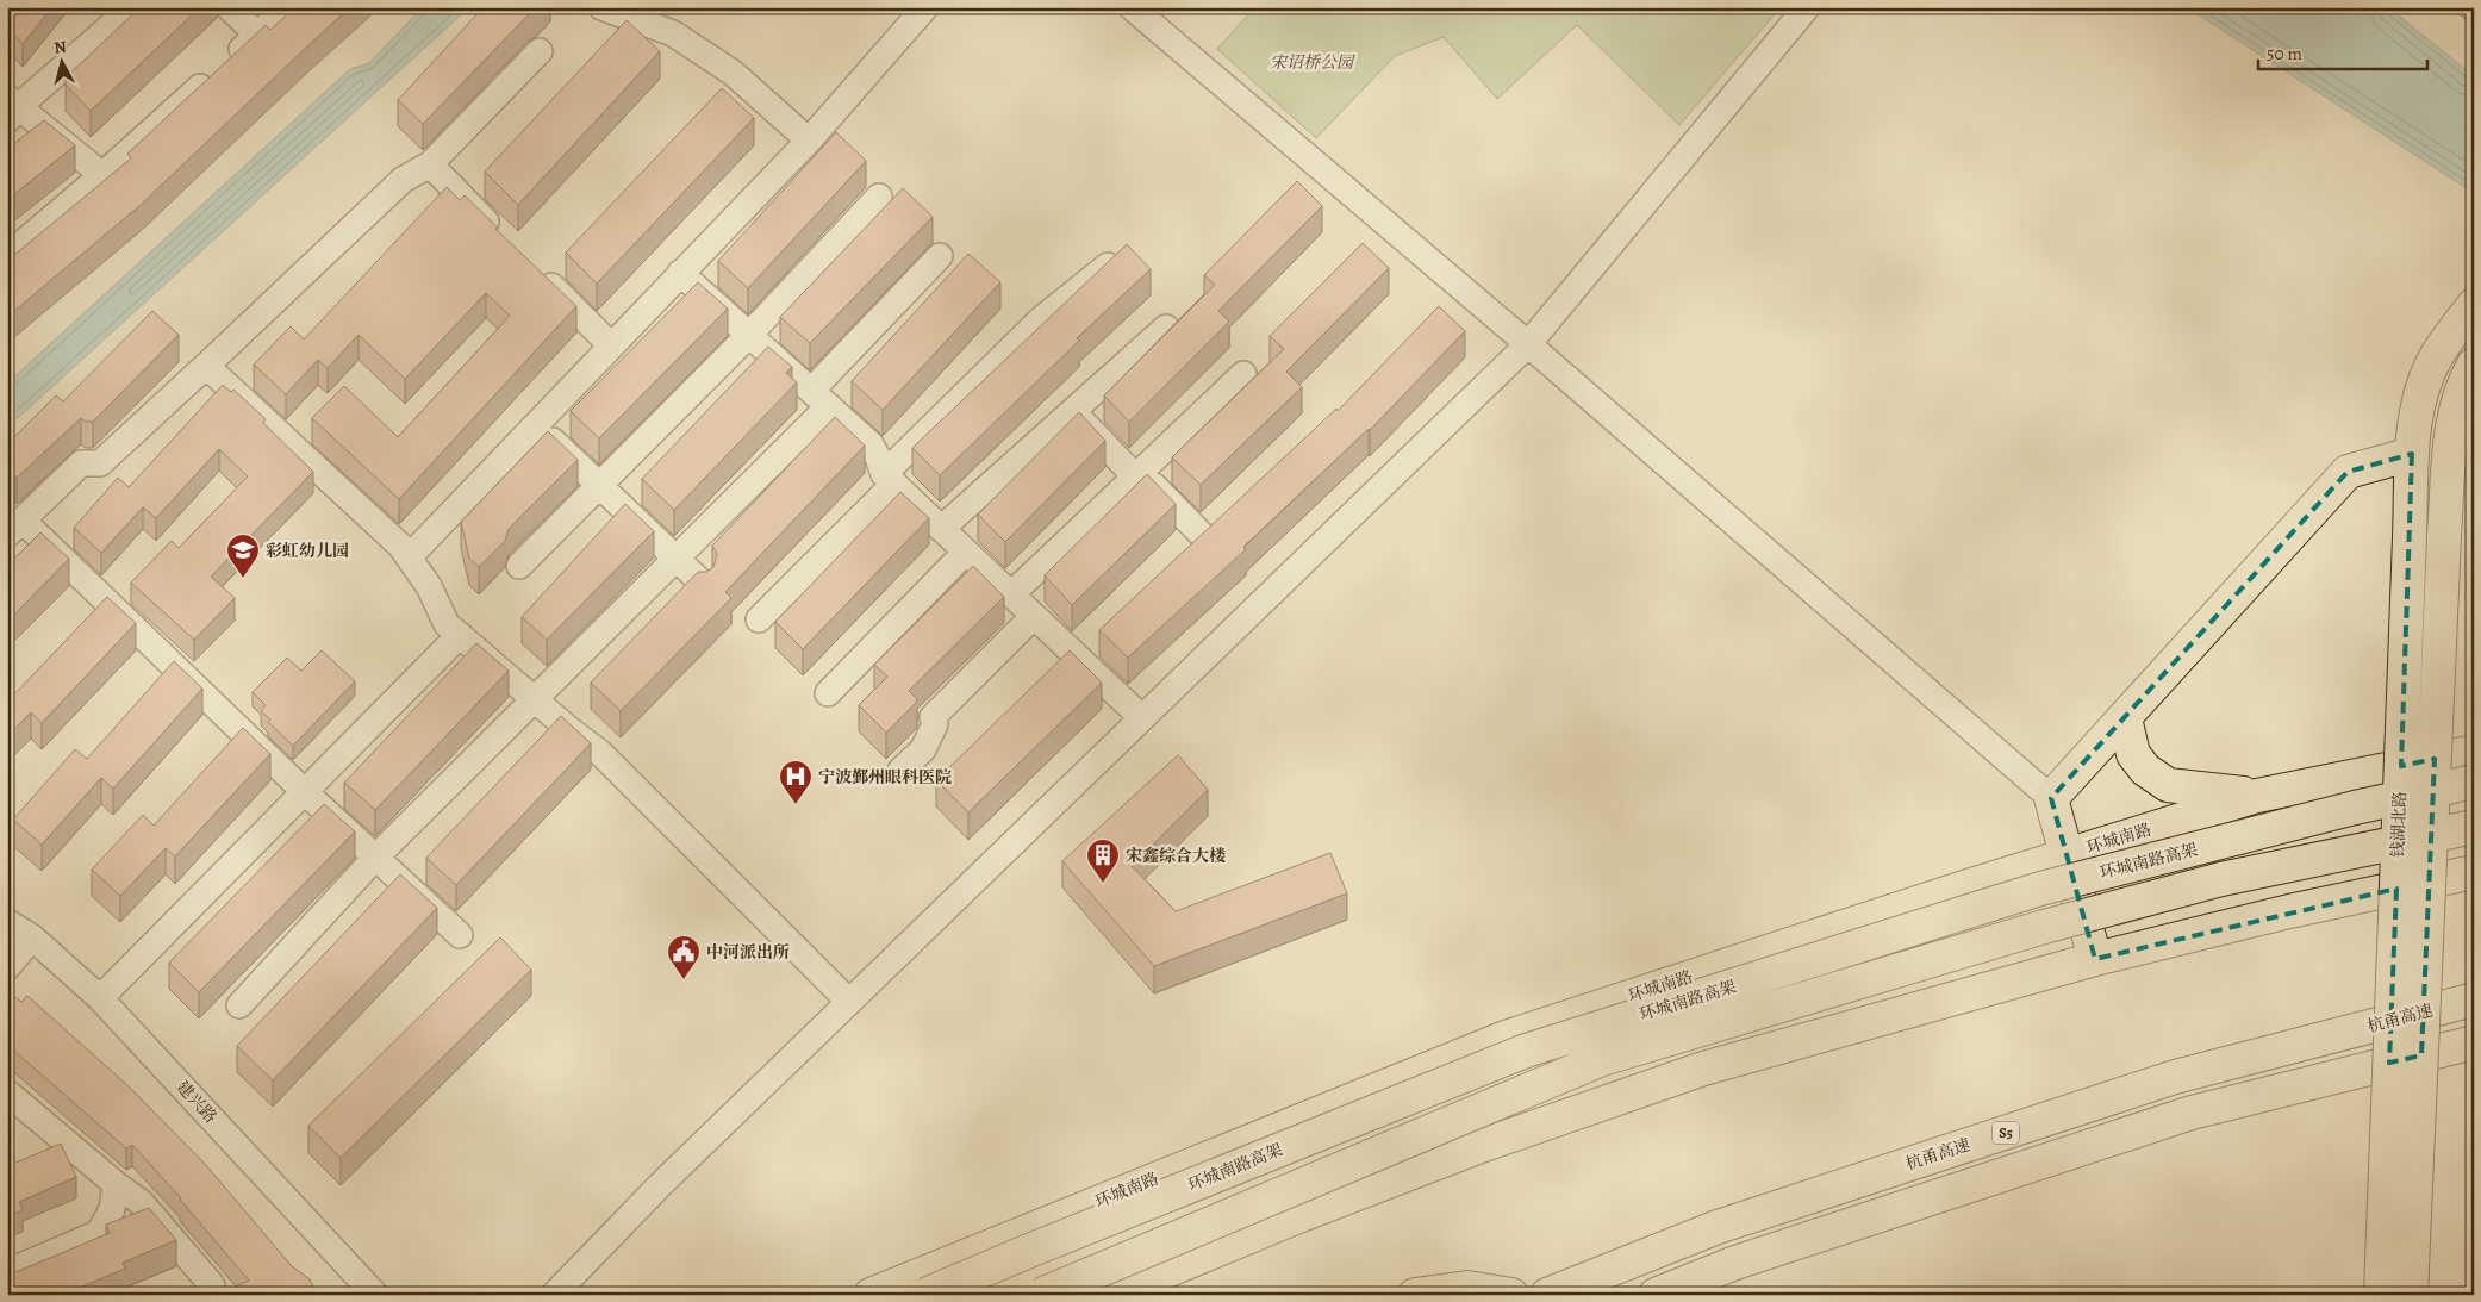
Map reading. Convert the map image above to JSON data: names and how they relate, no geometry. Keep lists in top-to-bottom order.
{
  "streets": {
    "main road": [
      "钱湖北路",
      "环城南路",
      "环城南路高架",
      "杭甬高速",
      "S5"
    ],
    "street": ["建兴路"]
  },
  "parks": ["宋诏桥公园"],
  "places": {
    "school or university": ["彩虹幼儿园"],
    "hospital": ["宁波鄞州眼科医院"],
    "building": ["宋鑫综合大楼"],
    "public building": ["中河派出所"]
  },
  "scale_bar": "50 m",
  "north": "top"
}
